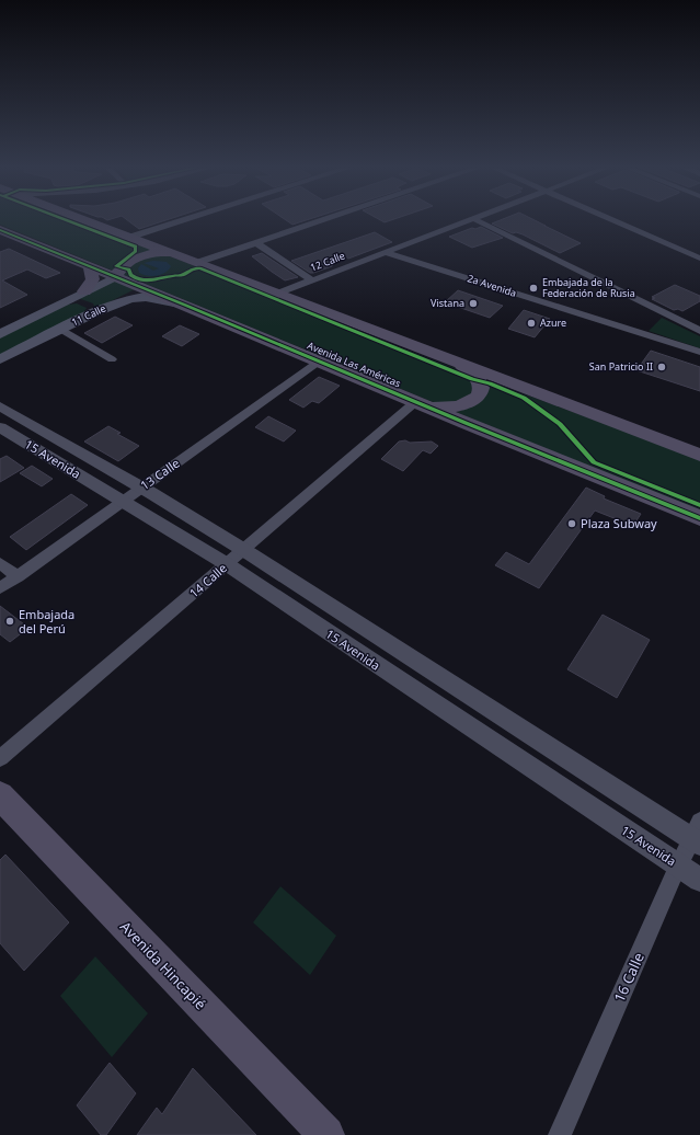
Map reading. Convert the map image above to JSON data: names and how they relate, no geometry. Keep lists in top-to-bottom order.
{
  "streets": {
    "main road": ["11 Calle", "Avenida Las Américas", "Avenida Hincapié"],
    "street": [
      "12 Calle",
      "2a Avenida",
      "15 Avenida",
      "13 Calle",
      "14 Calle",
      "16 Calle"
    ]
  },
  "crossings": [
    ["12 Calle", "2a Avenida"],
    ["11 Calle", "Avenida Las Américas"],
    ["Avenida Las Américas", "13 Calle"],
    ["Avenida Las Américas", "14 Calle"],
    ["15 Avenida", "13 Calle"],
    ["15 Avenida", "14 Calle"],
    ["15 Avenida", "16 Calle"]
  ],
  "places": [
    "Embajada de la Federación de Rusia",
    "Vistana",
    "Azure",
    "San Patricio II",
    "Plaza Subway",
    "Embajada del Perú"
  ]
}
